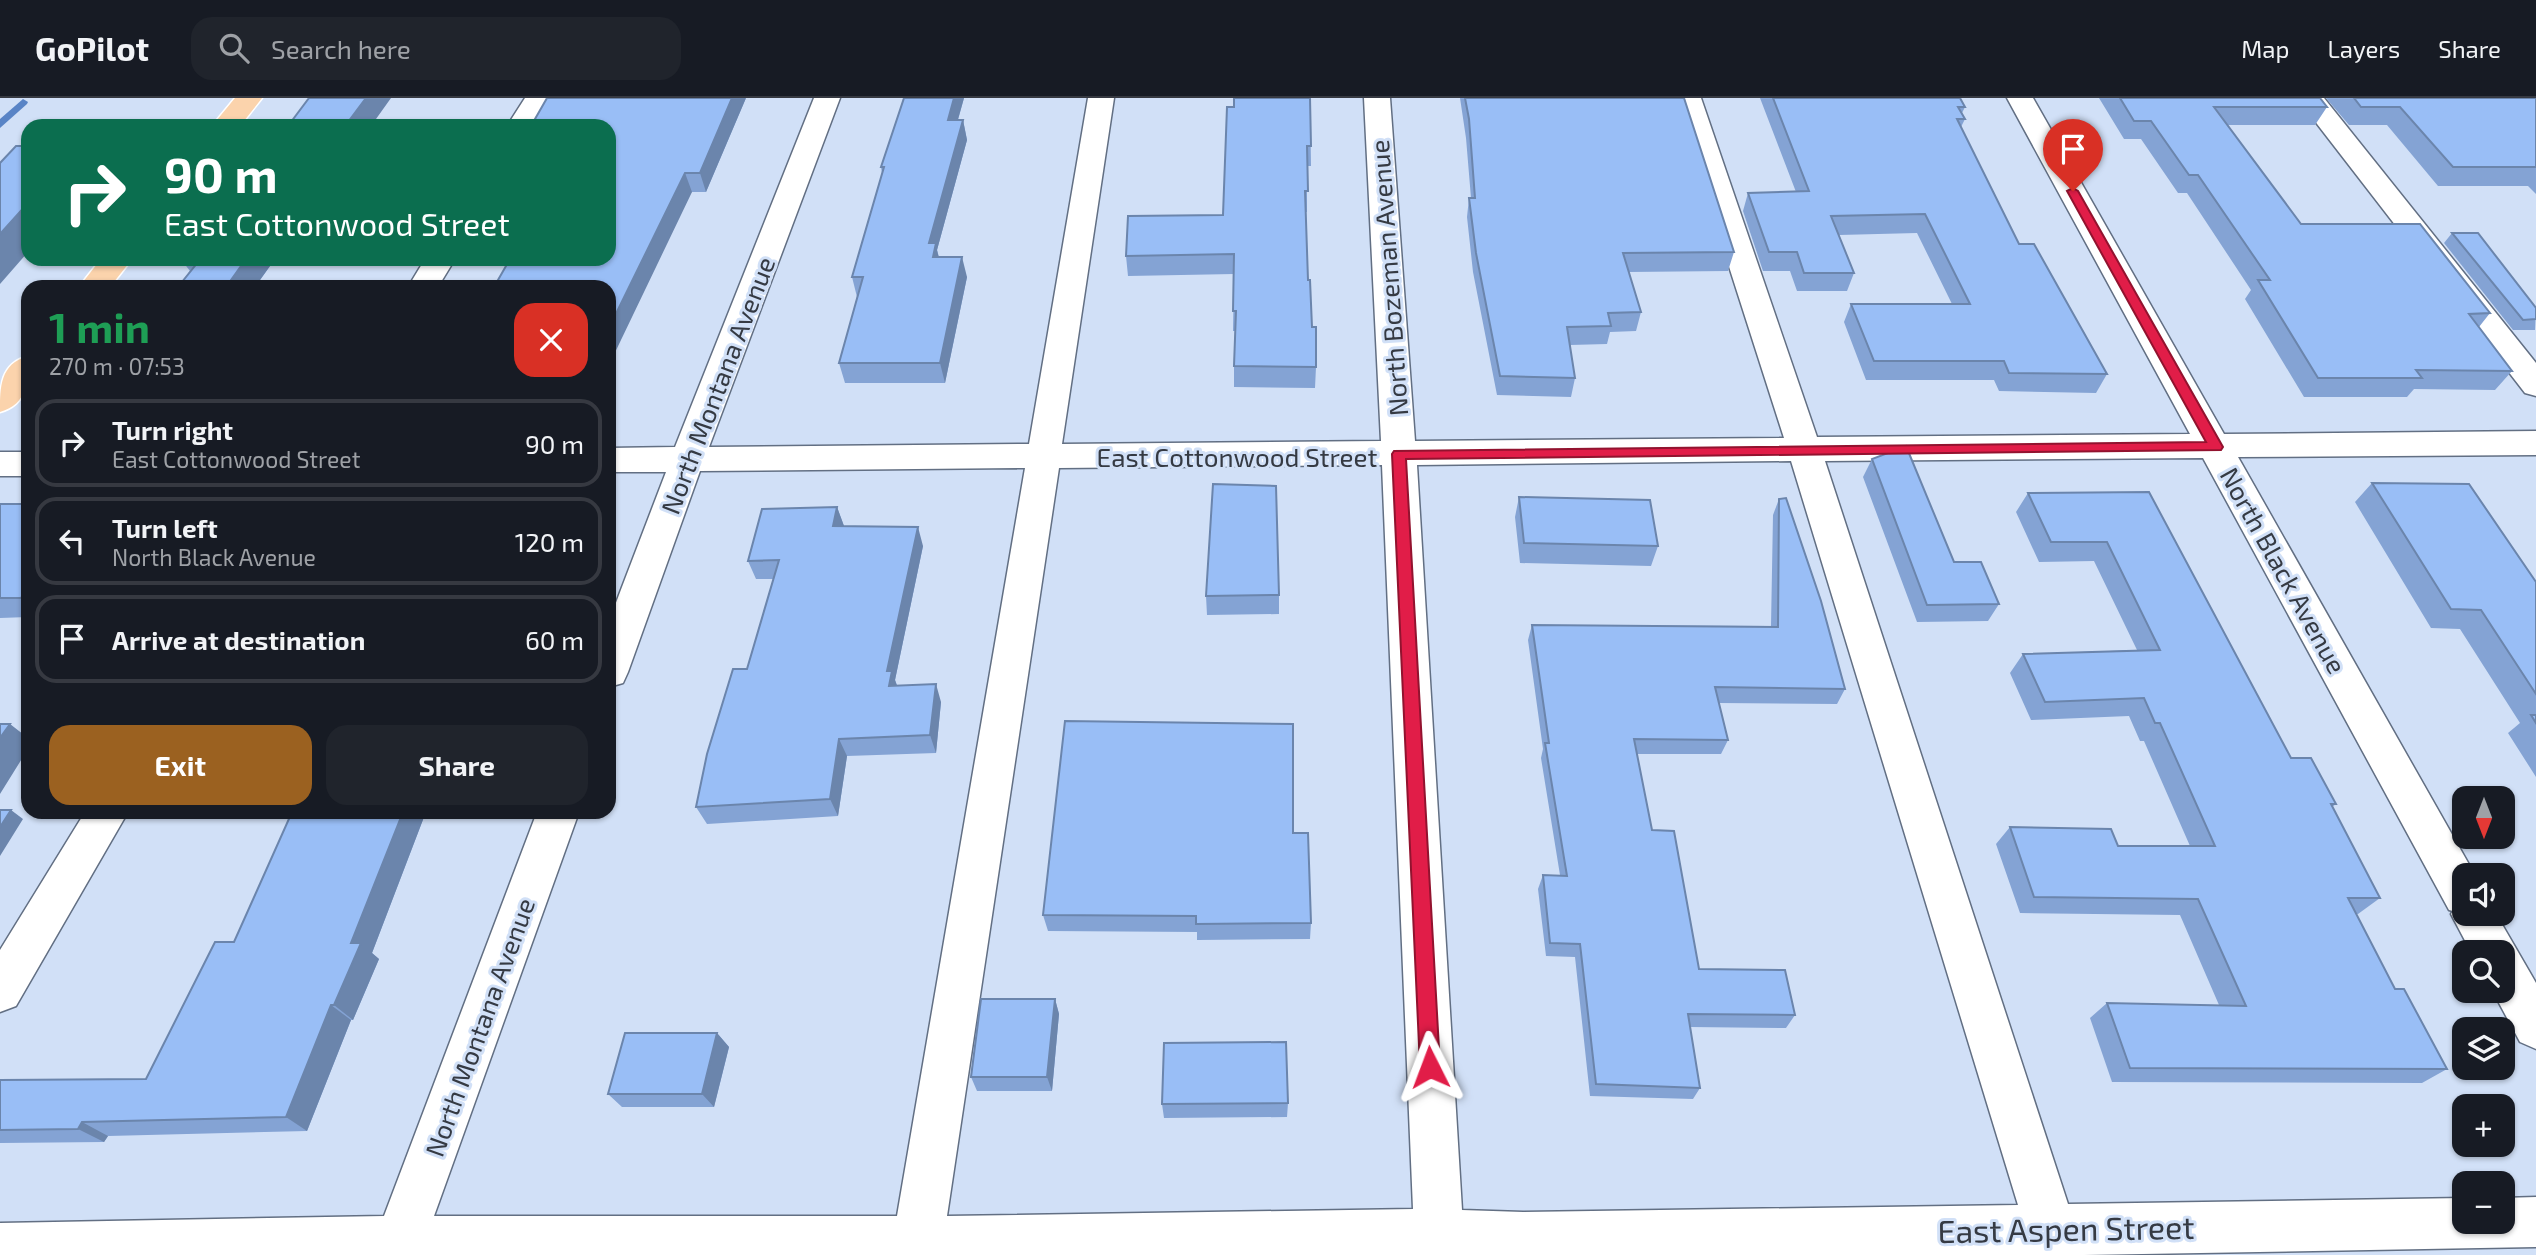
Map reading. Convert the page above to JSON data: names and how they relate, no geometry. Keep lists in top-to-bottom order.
{
  "streets": {
    "street": [
      "North Bozeman Avenue",
      "North Montana Avenue",
      "East Cottonwood Street",
      "North Black Avenue",
      "East Aspen Street"
    ]
  },
  "crossings": [
    ["North Bozeman Avenue", "East Cottonwood Street"],
    ["North Bozeman Avenue", "East Aspen Street"],
    ["North Montana Avenue", "East Cottonwood Street"],
    ["North Montana Avenue", "East Aspen Street"],
    ["East Cottonwood Street", "North Black Avenue"]
  ],
  "north": "bottom",
  "page": {
    "header": "GoPilot",
    "search": "Search here",
    "nav": ["Map", "Layers", "Share"],
    "turn": ["90 m", "East Cottonwood Street"],
    "heading": ["1 min", "270 m · 07:53"],
    "list": [
      {
        "name": "Turn right",
        "note": "East Cottonwood Street",
        "value": "90 m"
      },
      {
        "name": "Turn left",
        "note": "North Black Avenue",
        "value": "120 m"
      },
      {
        "name": "Arrive at destination",
        "value": "60 m"
      }
    ],
    "buttons": ["Exit", "Share"],
    "map_buttons": ["+", "−"]
  }
}
